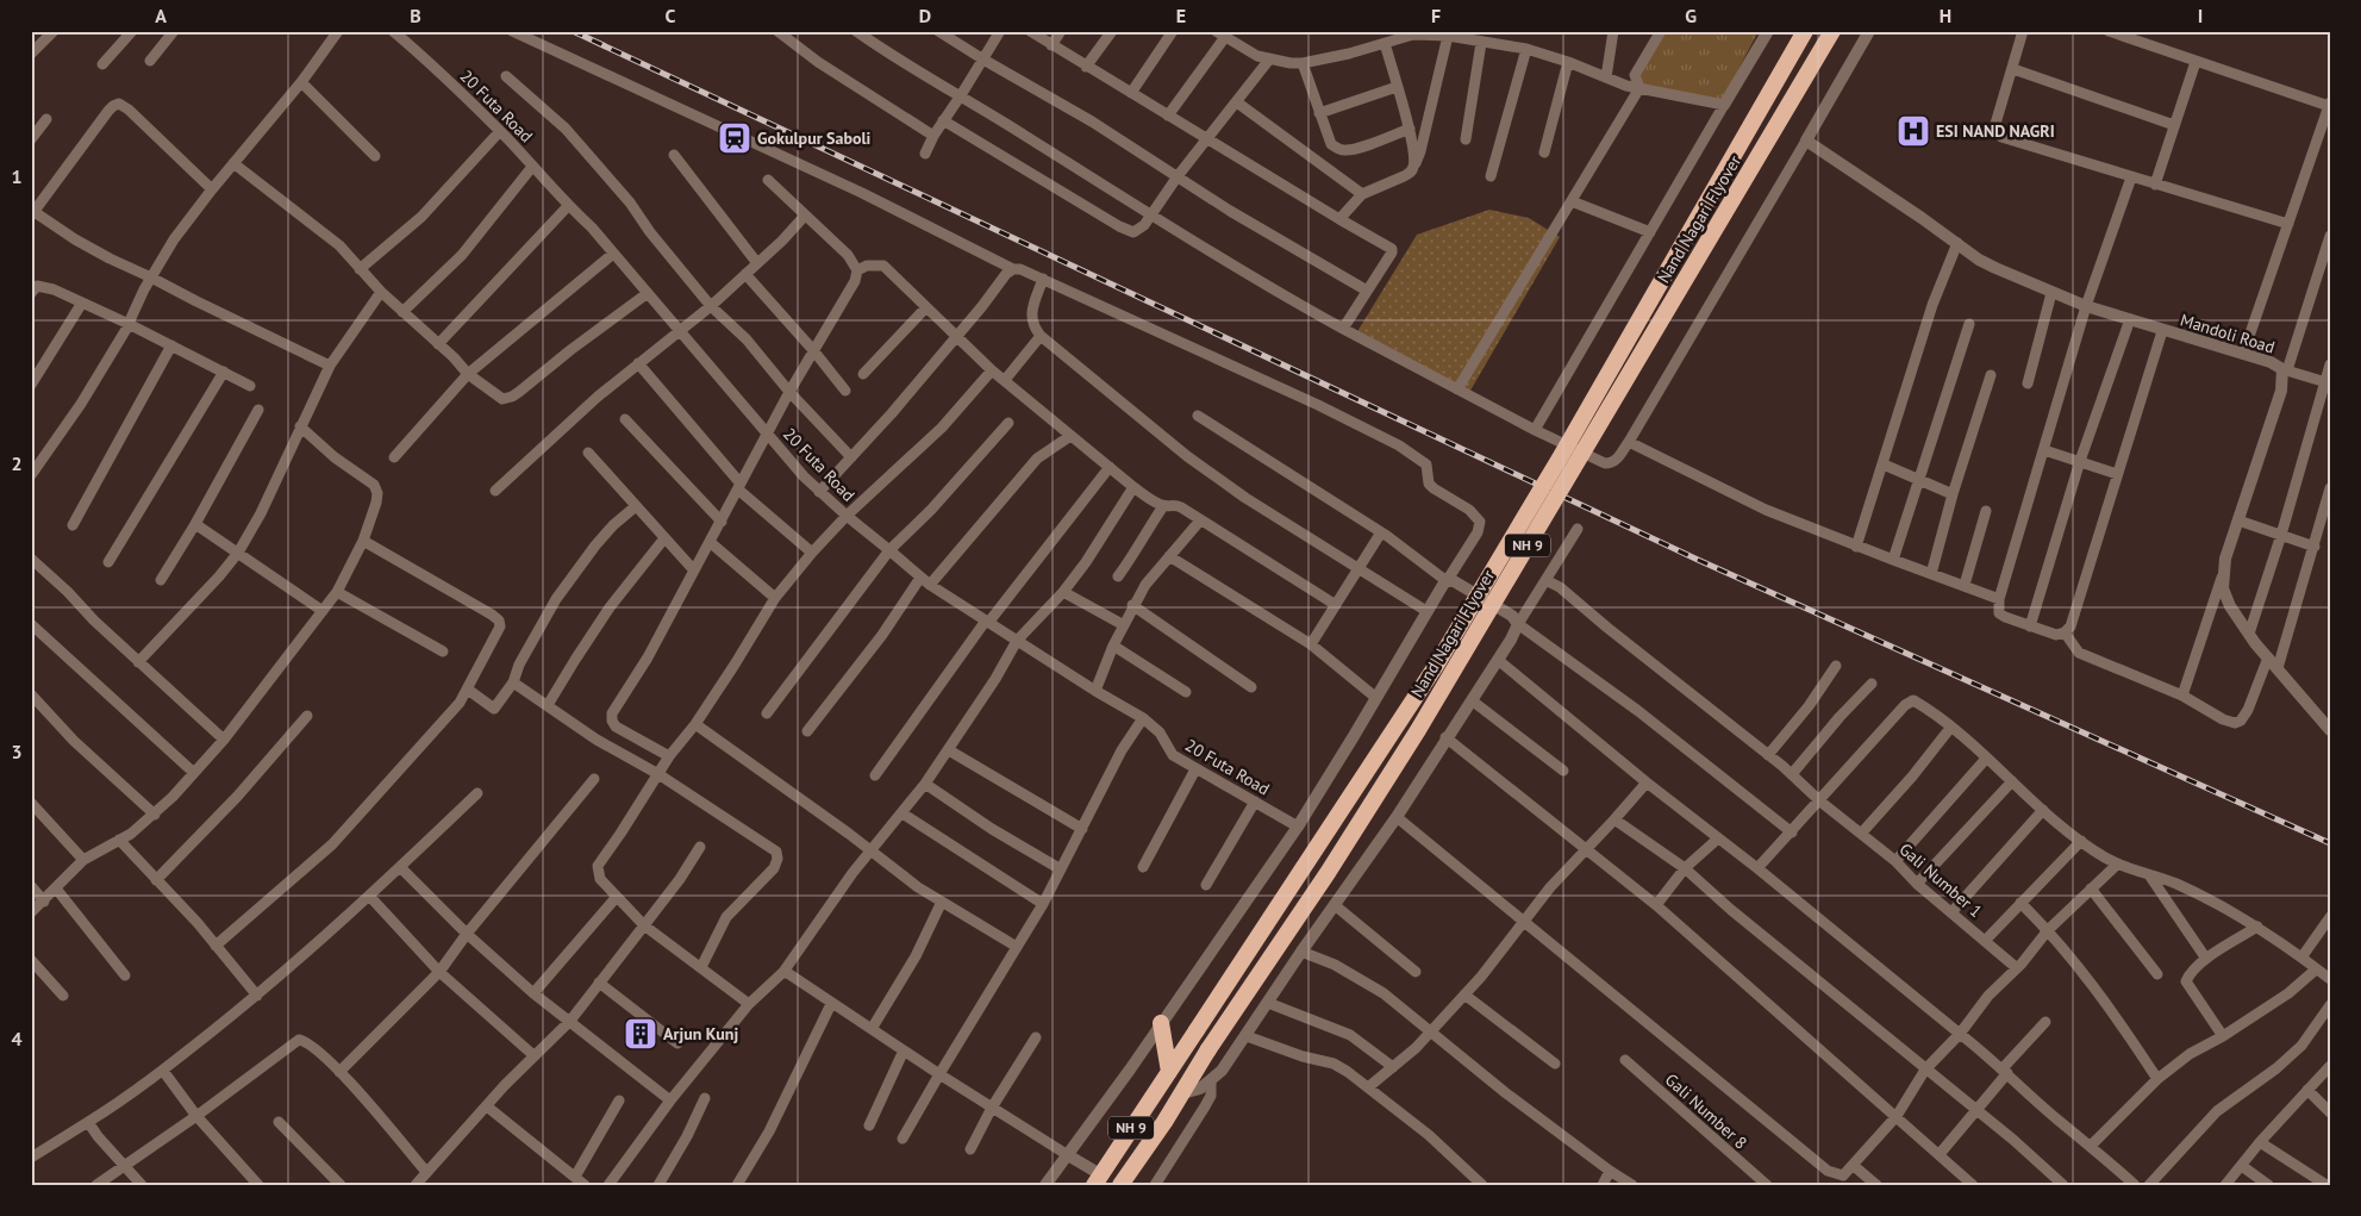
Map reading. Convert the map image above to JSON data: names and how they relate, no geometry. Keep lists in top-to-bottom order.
{
  "streets": {
    "highway": ["Nand Nagari Flyover", "NH 9"],
    "street": [
      "20 Futa Road",
      "Mandoli Road",
      "Gali Number 1",
      "Gali Number 8"
    ]
  },
  "crossings": [
    ["Nand Nagari Flyover", "NH 9"]
  ],
  "places": {
    "hospital": ["ESI NAND NAGRI"],
    "station": ["Gokulpur Saboli"],
    "building": ["Arjun Kunj"]
  },
  "grid": {
    "columns": [
      "A",
      "B",
      "C",
      "D",
      "E",
      "F",
      "G",
      "H",
      "I"
    ],
    "rows": [
      "1",
      "2",
      "3",
      "4"
    ]
  }
}
